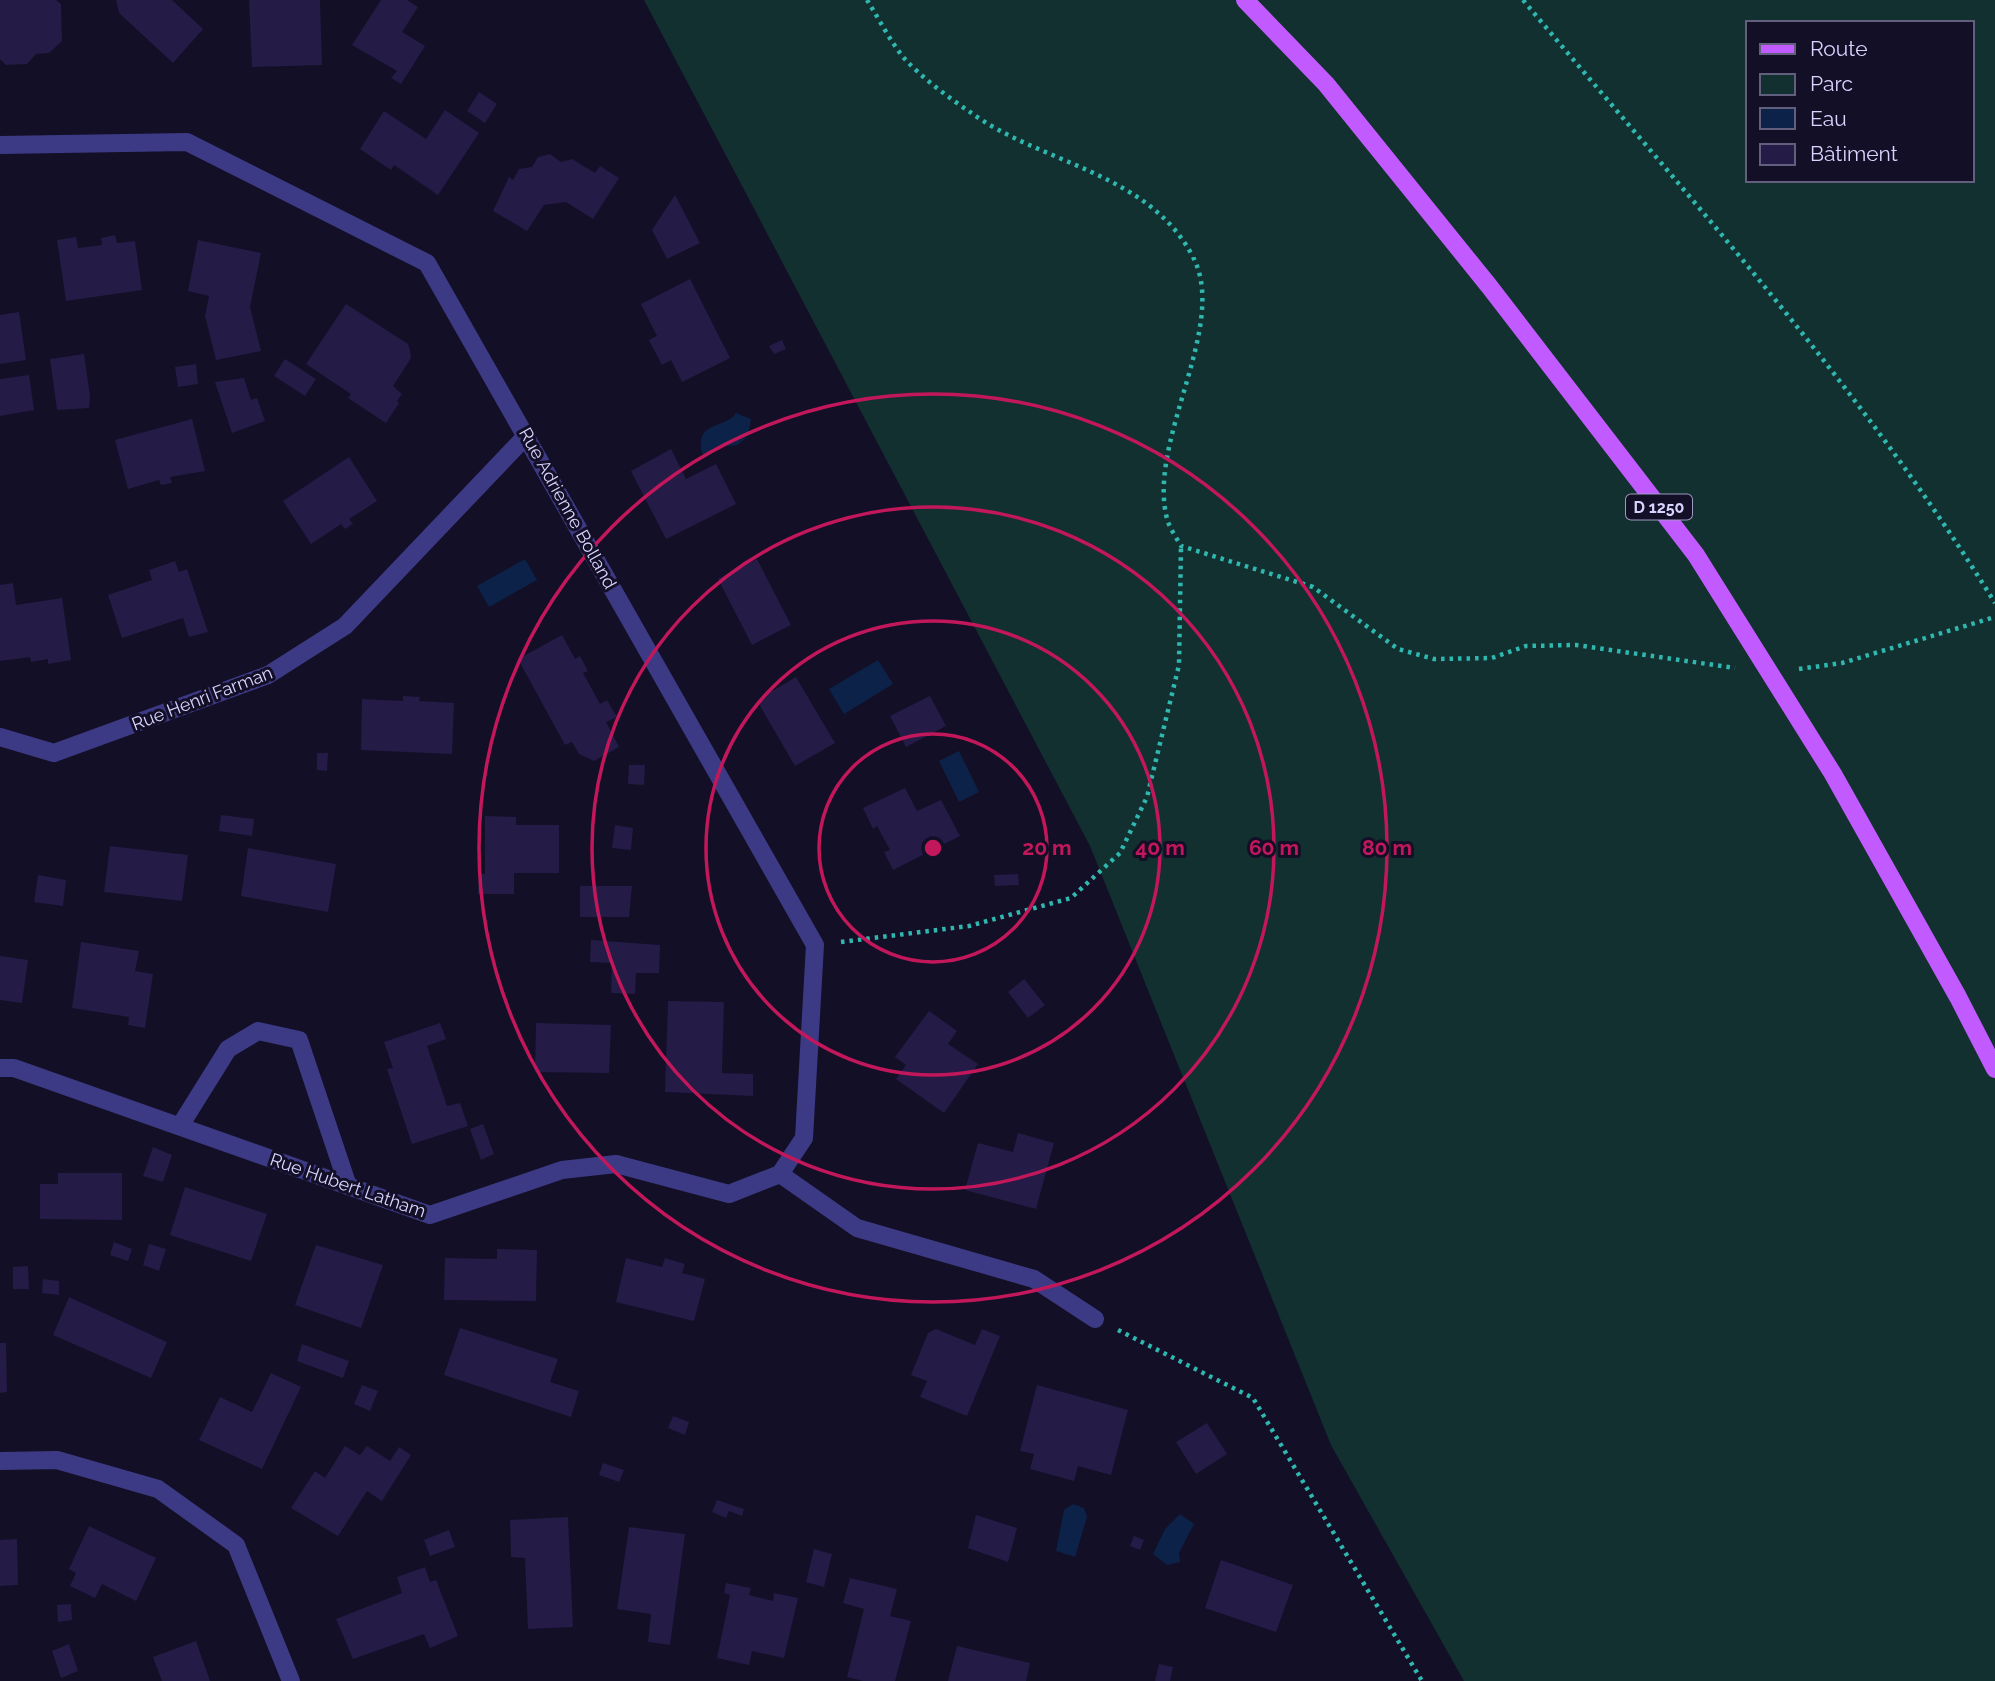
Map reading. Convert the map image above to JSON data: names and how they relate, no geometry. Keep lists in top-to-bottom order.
{
  "streets": {
    "main road": ["D 1250"],
    "street": ["Rue Adrienne Bolland", "Rue Henri Farman", "Rue Hubert Latham"]
  },
  "crossings": [
    ["Rue Adrienne Bolland", "Rue Henri Farman"]
  ],
  "legend": [
    "Route",
    "Parc",
    "Eau",
    "Bâtiment"
  ],
  "rings": [
    "20 m",
    "40 m",
    "60 m",
    "80 m"
  ]
}
